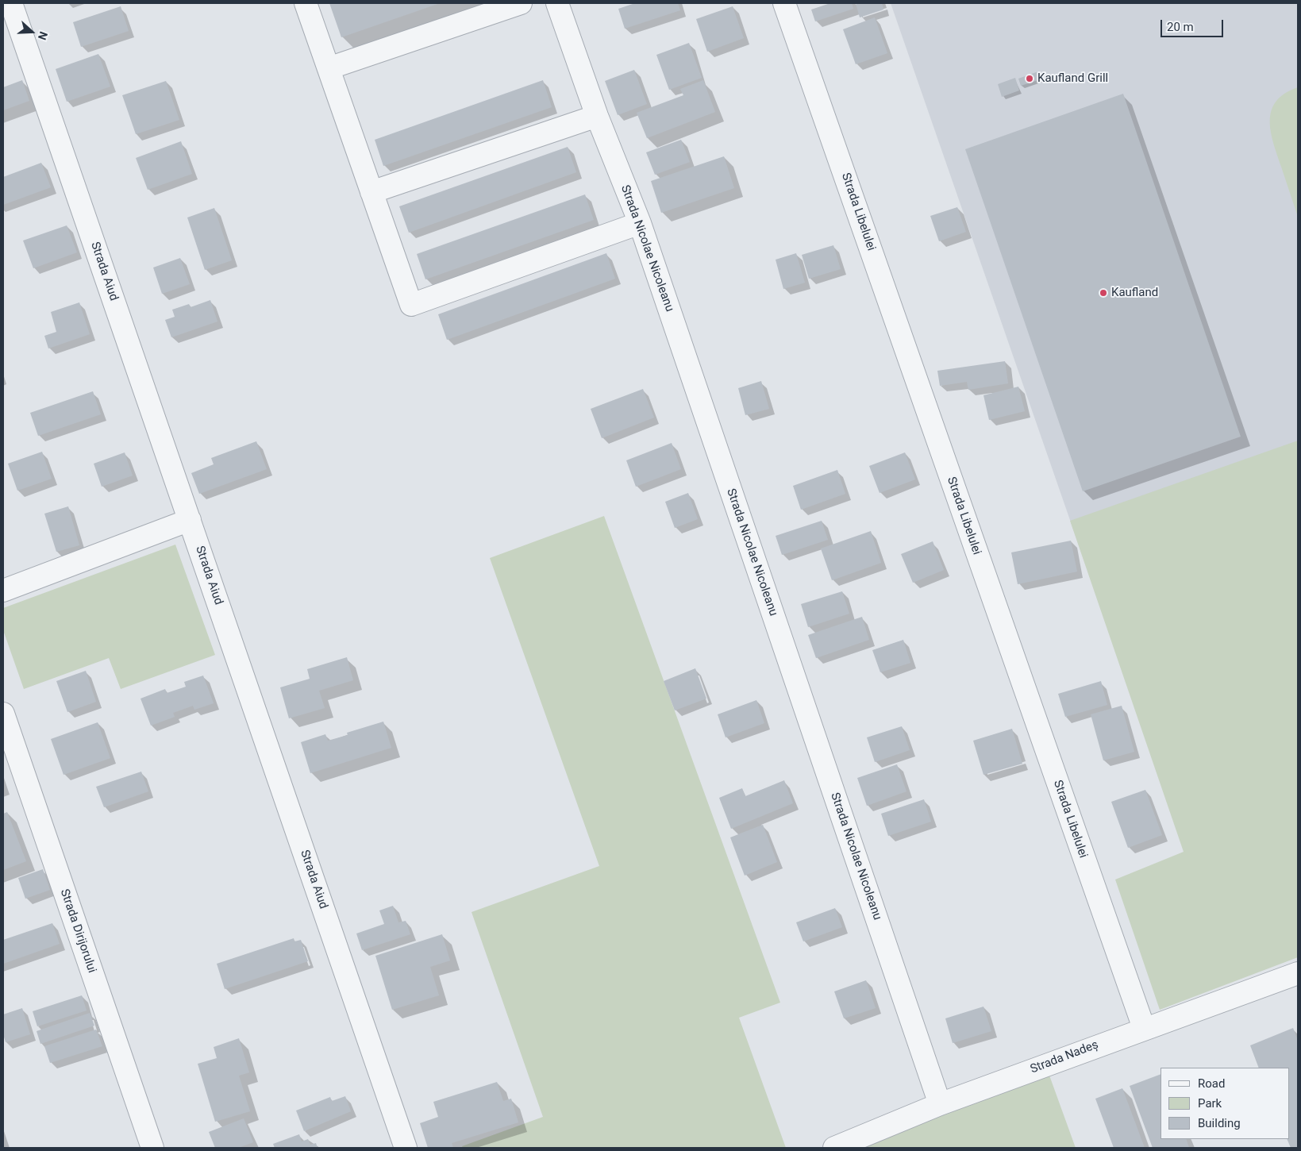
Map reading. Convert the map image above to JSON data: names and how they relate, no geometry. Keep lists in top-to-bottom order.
{
  "streets": {
    "street": [
      "Strada Libelulei",
      "Strada Nicolae Nicoleanu",
      "Strada Aiud",
      "Strada Dirijorului",
      "Strada Nadeș"
    ]
  },
  "crossings": [
    ["Strada Libelulei", "Strada Nadeș"],
    ["Strada Nicolae Nicoleanu", "Strada Nadeș"]
  ],
  "places": ["Kaufland Grill", "Kaufland"],
  "legend": ["Road", "Park", "Building"],
  "scale_bar": "20 m",
  "north": "right"
}
